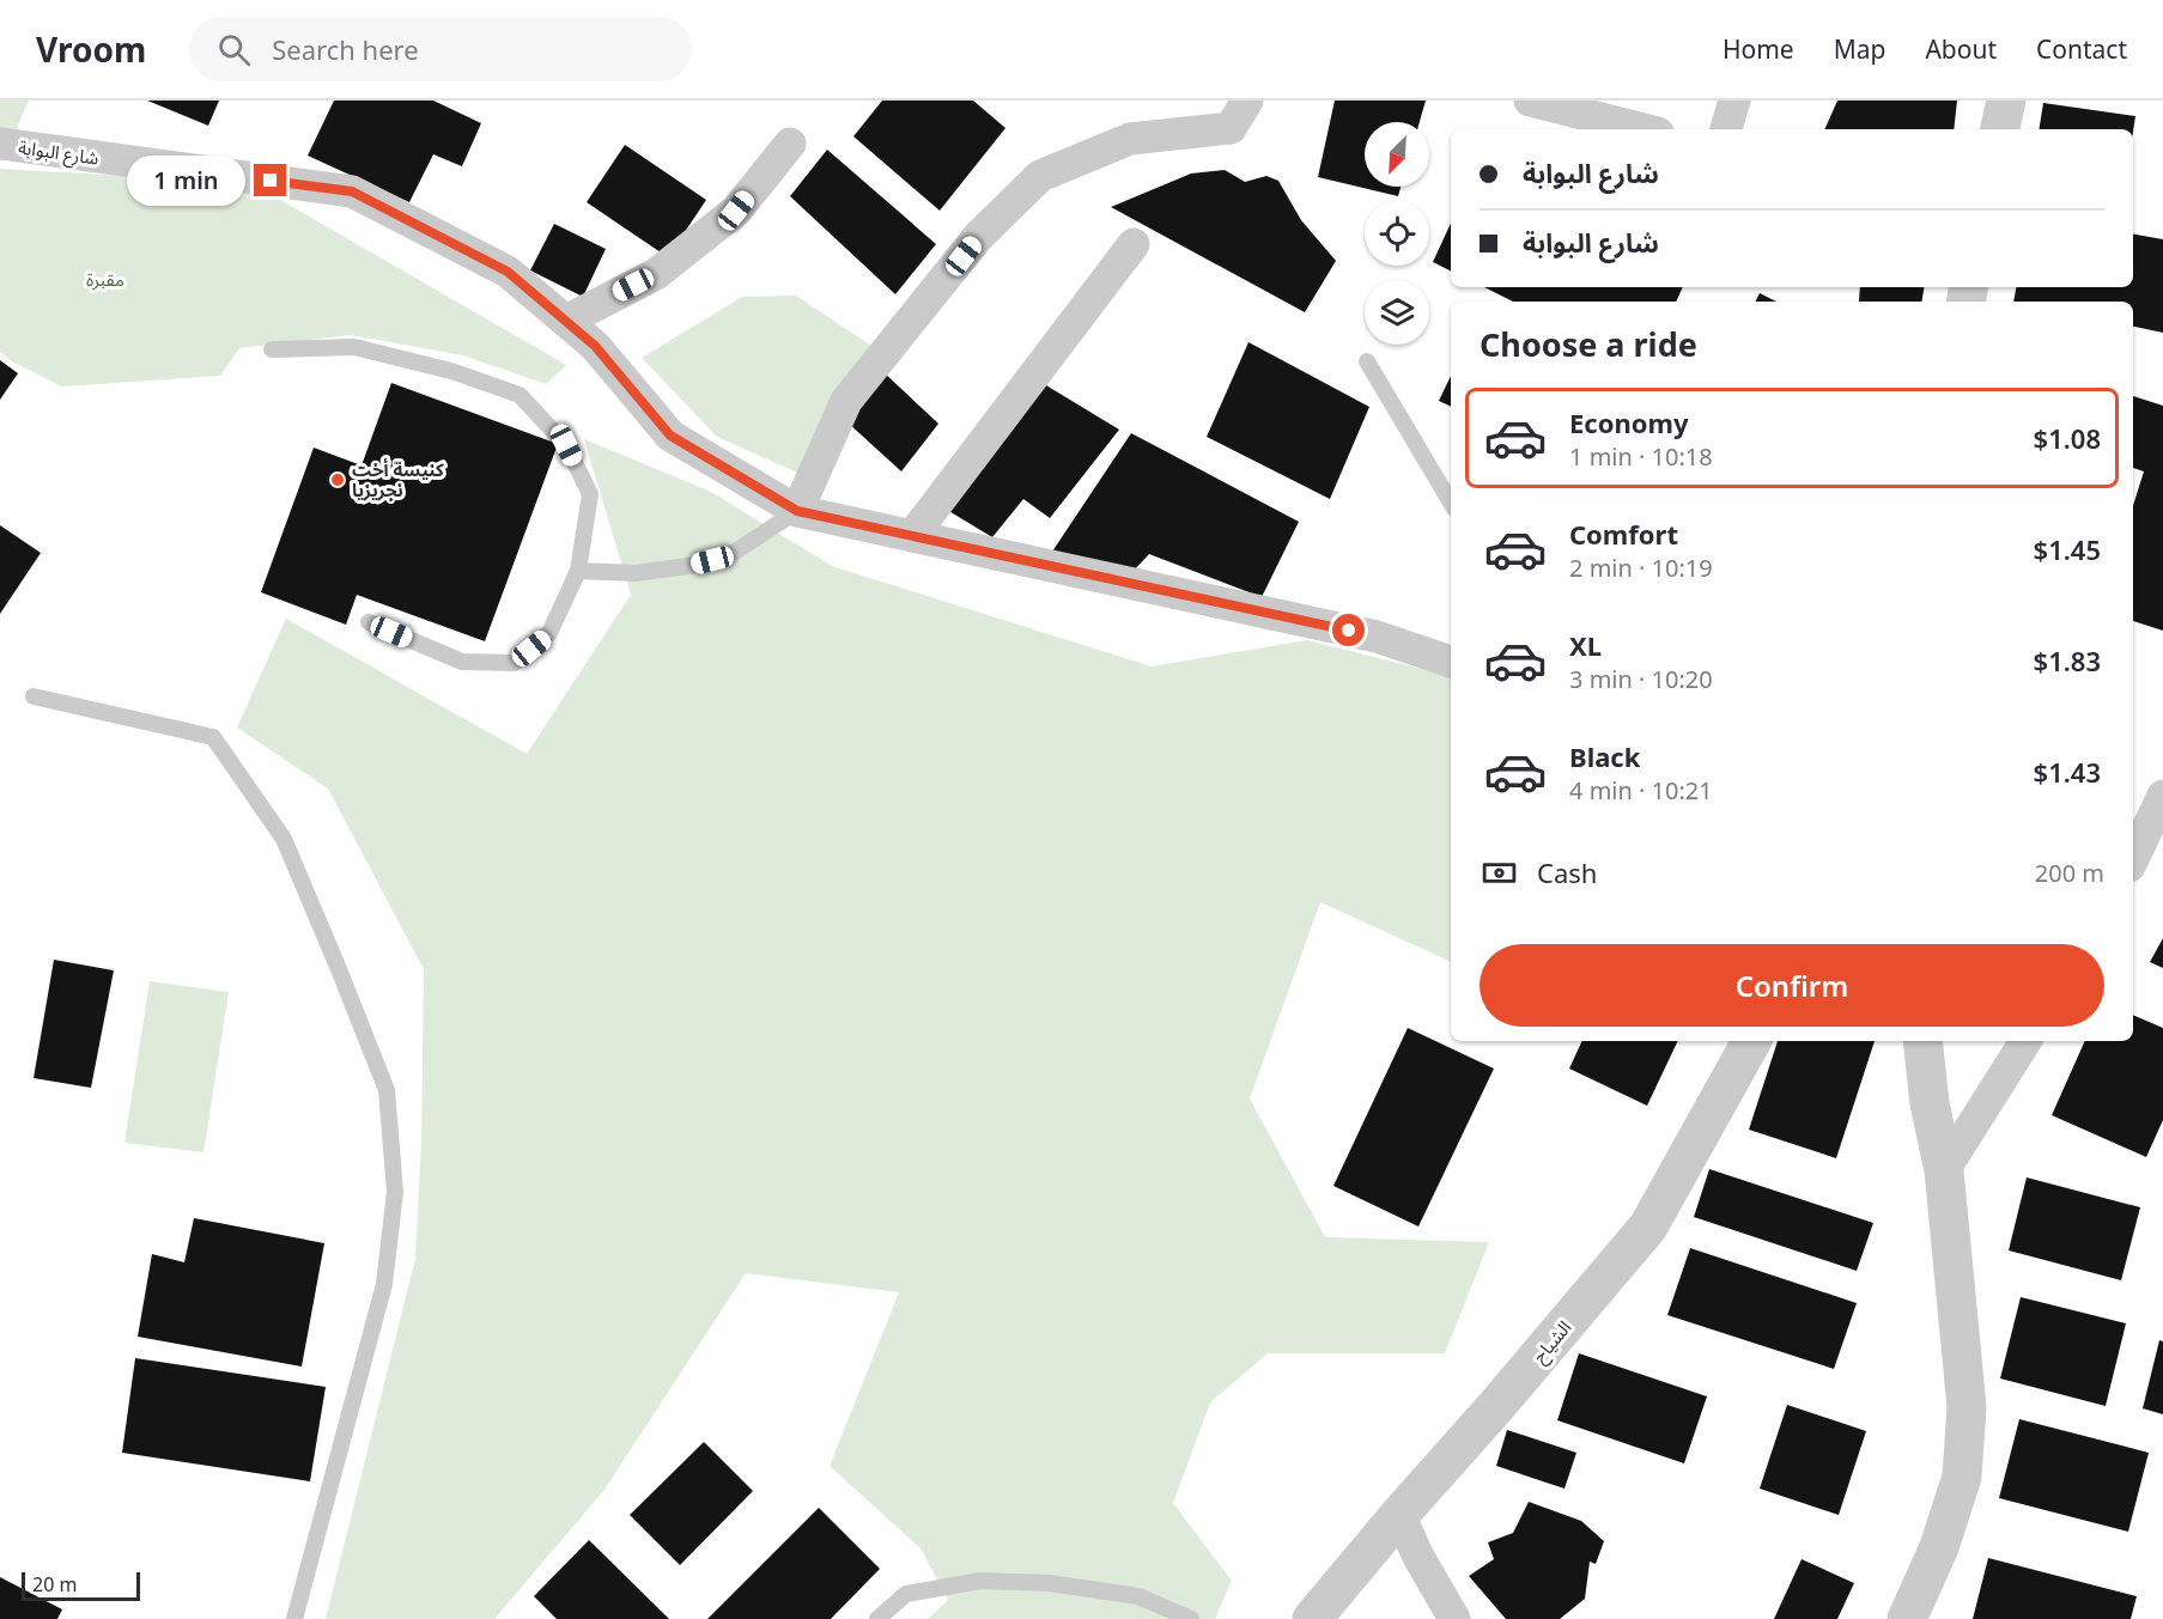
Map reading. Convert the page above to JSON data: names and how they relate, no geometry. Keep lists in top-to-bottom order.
{
  "streets": {
    "street": ["شارع البوابة", "الشياح"]
  },
  "parks": ["مقبرة"],
  "places": ["كنيسة أخت نجريزيا"],
  "scale_bar": "20 m",
  "north": "bottom left",
  "page": {
    "header": "Vroom",
    "search": "Search here",
    "nav": [
      "Home",
      "Map",
      "About",
      "Contact"
    ],
    "banner": ["شارع البوابة", "شارع البوابة"],
    "bubble": "1 min",
    "heading": "Choose a ride",
    "list": [
      {
        "name": "Economy",
        "note": "1 min · 10:18",
        "value": "$1.08"
      },
      {
        "name": "Comfort",
        "note": "2 min · 10:19",
        "value": "$1.45"
      },
      {
        "name": "XL",
        "note": "3 min · 10:20",
        "value": "$1.83"
      },
      {
        "name": "Black",
        "note": "4 min · 10:21",
        "value": "$1.43"
      }
    ],
    "pay": ["Cash", "200 m"],
    "buttons": "Confirm",
    "scale": "20 m"
  }
}
